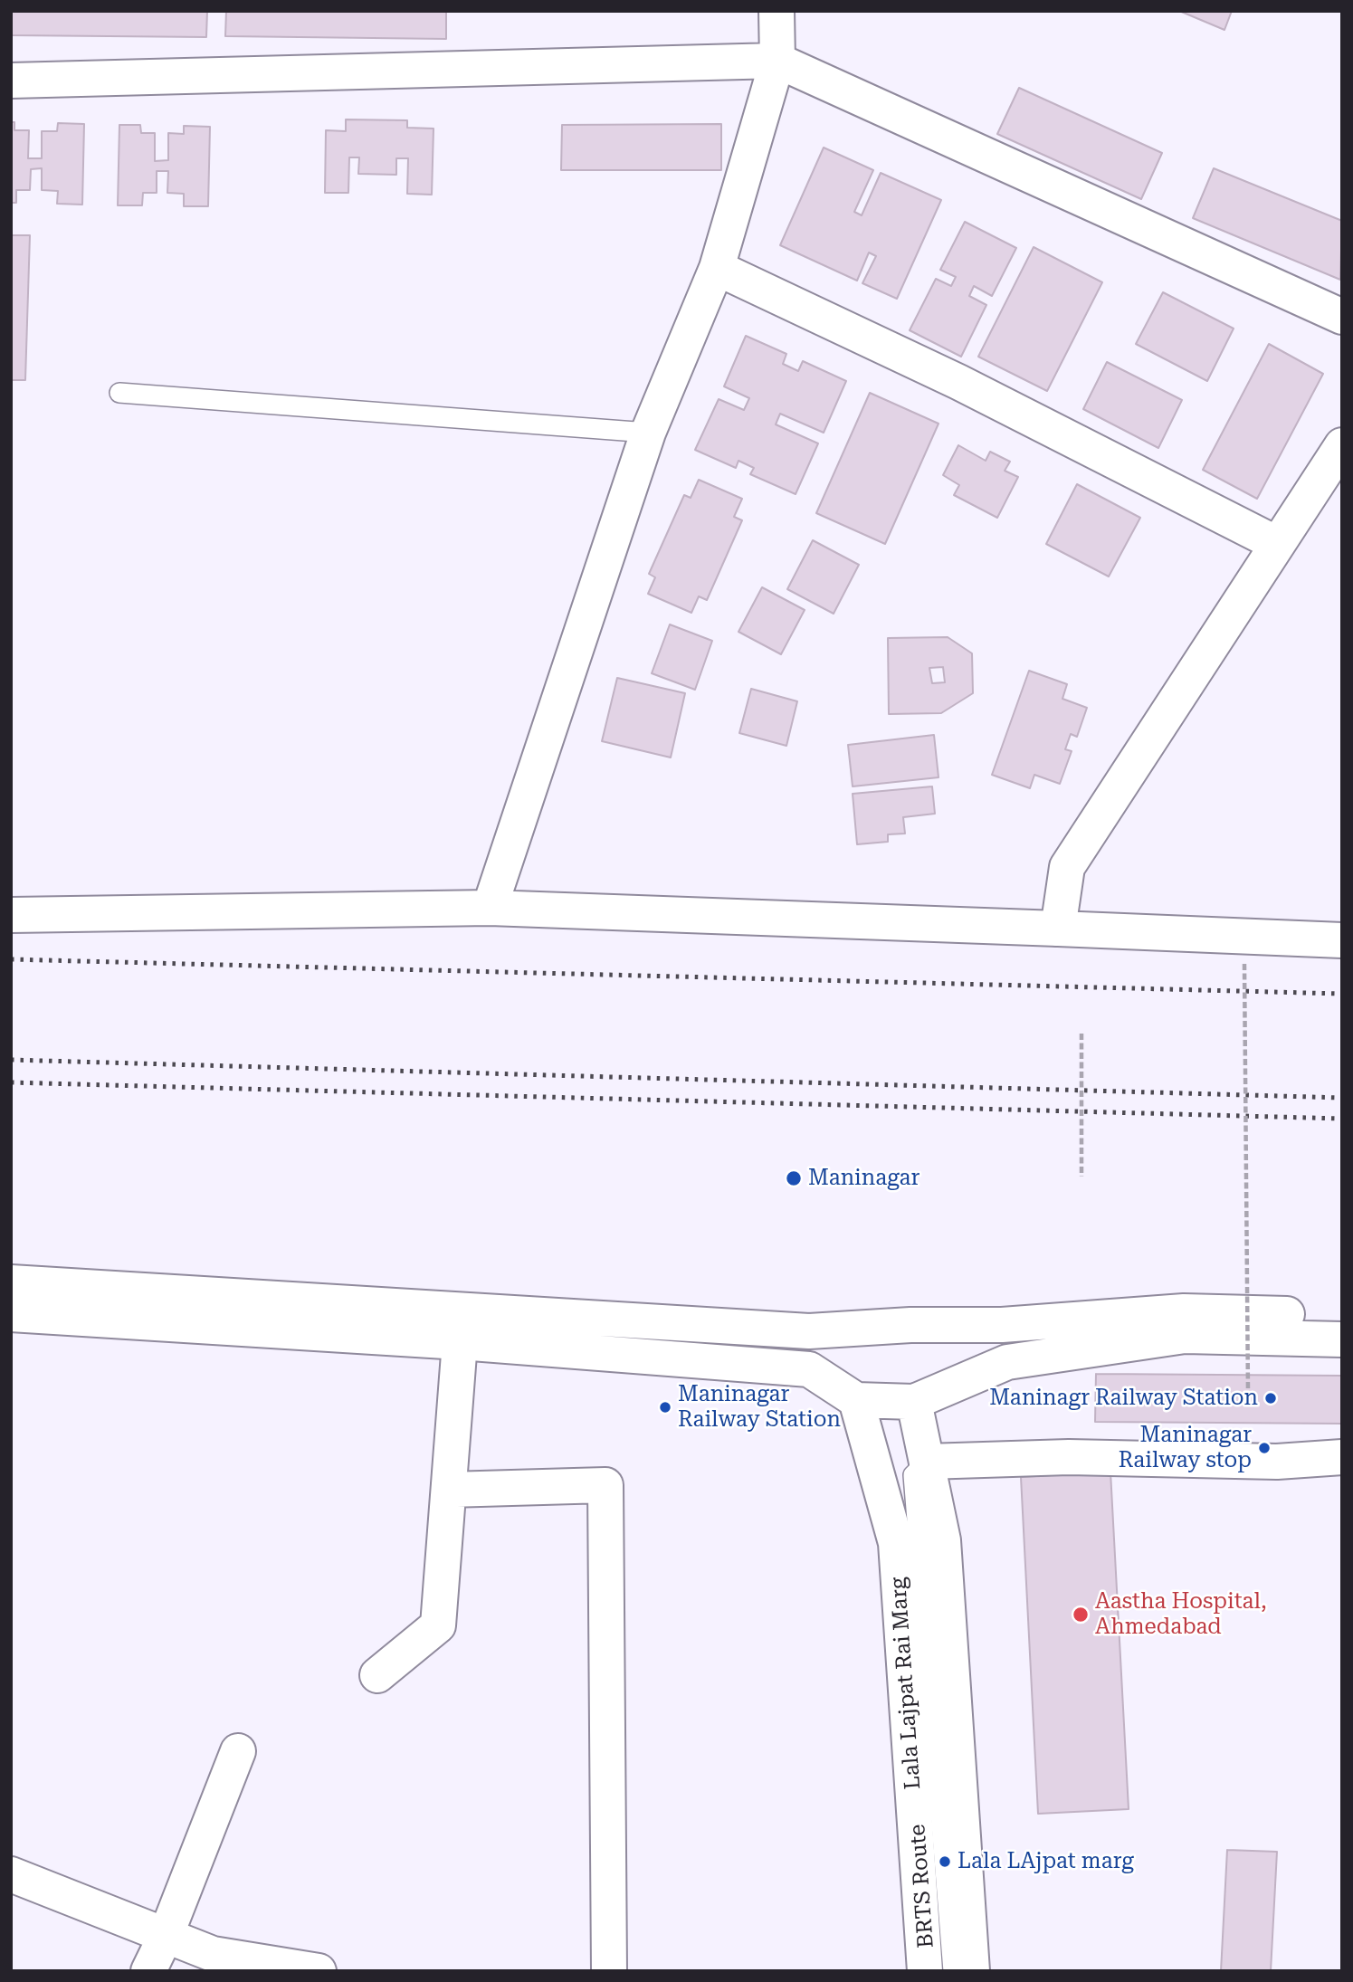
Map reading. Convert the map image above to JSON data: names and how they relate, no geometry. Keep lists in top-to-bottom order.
{
  "streets": {
    "street": ["Lala Lajpat Rai Marg"],
    "lane": ["BRTS Route"]
  },
  "places": [
    "Maninagar",
    "Maninagr Railway Station",
    "Maninagar Railway Station",
    "Maninagar Railway stop",
    "Aastha Hospital, Ahmedabad",
    "Lala LAjpat marg"
  ]
}
